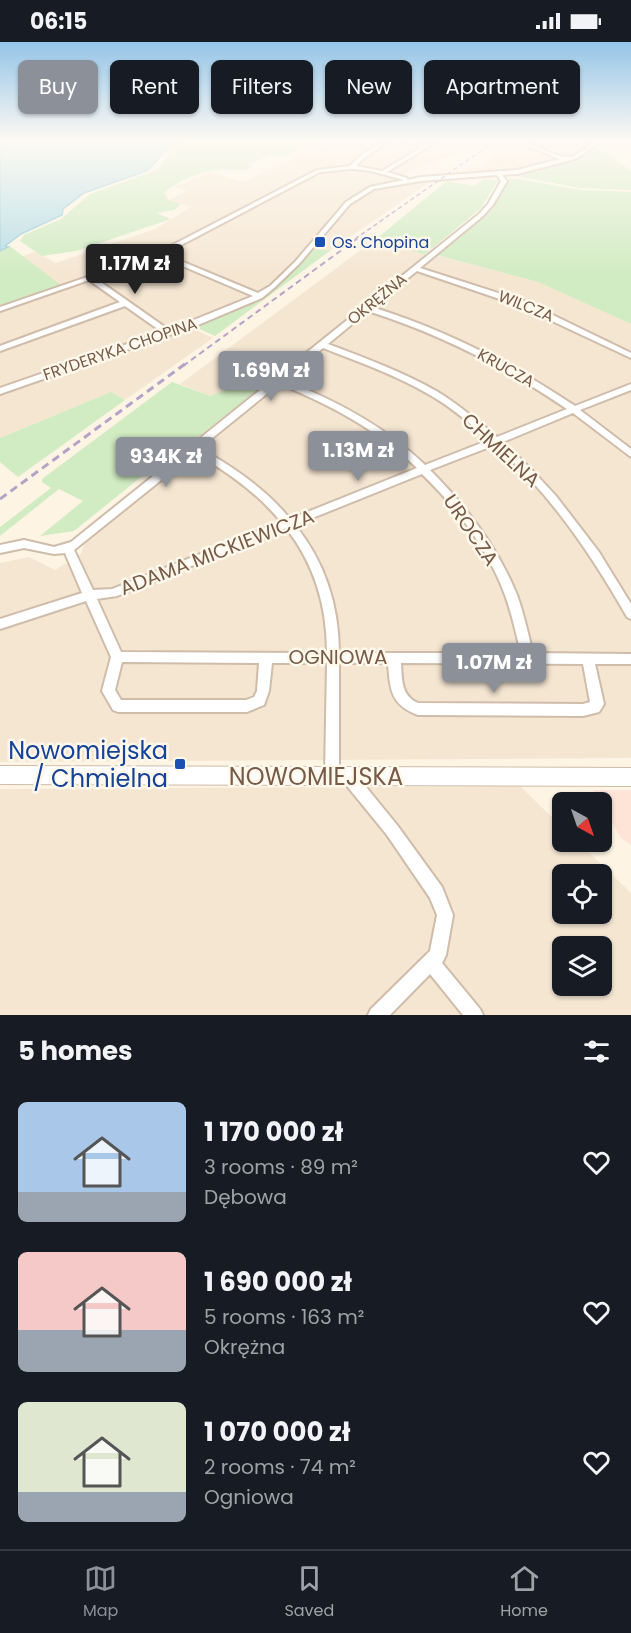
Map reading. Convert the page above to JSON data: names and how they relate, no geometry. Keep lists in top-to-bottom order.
{
  "streets": {
    "street": [
      "OKRĘŻNA",
      "WILCZA",
      "FRYDERYKA CHOPINA",
      "KRUCZA",
      "CHMIELNA",
      "UROCZA",
      "ADAMA MICKIEWICZA",
      "OGNIOWA",
      "NOWOMIEJSKA"
    ]
  },
  "crossings": [
    ["OKRĘŻNA", "WILCZA"],
    ["OKRĘŻNA", "KRUCZA"],
    ["OKRĘŻNA", "CHMIELNA"],
    ["OKRĘŻNA", "UROCZA"],
    ["KRUCZA", "ADAMA MICKIEWICZA"],
    ["CHMIELNA", "ADAMA MICKIEWICZA"],
    ["UROCZA", "ADAMA MICKIEWICZA"],
    ["UROCZA", "OGNIOWA"]
  ],
  "places": {
    "transit": ["Os. Chopina", "Nowomiejska / Chmielna"]
  },
  "north": "bottom right",
  "page": {
    "status": "06:15",
    "chip": [
      "Buy",
      "Rent",
      "Filters",
      "New",
      "Apartment"
    ],
    "price": [
      "1.17M zł",
      "1.69M zł",
      "1.13M zł",
      "934K zł",
      "1.07M zł"
    ],
    "heading": "5 homes",
    "list": [
      {
        "name": "1 170 000 zł",
        "note": "3 rooms · 89 m² · Dębowa"
      },
      {
        "name": "1 690 000 zł",
        "note": "5 rooms · 163 m² · Okrężna"
      },
      {
        "name": "1 070 000 zł",
        "note": "2 rooms · 74 m² · Ogniowa"
      }
    ],
    "tabs": ["Map", "Saved", "Home"]
  }
}
